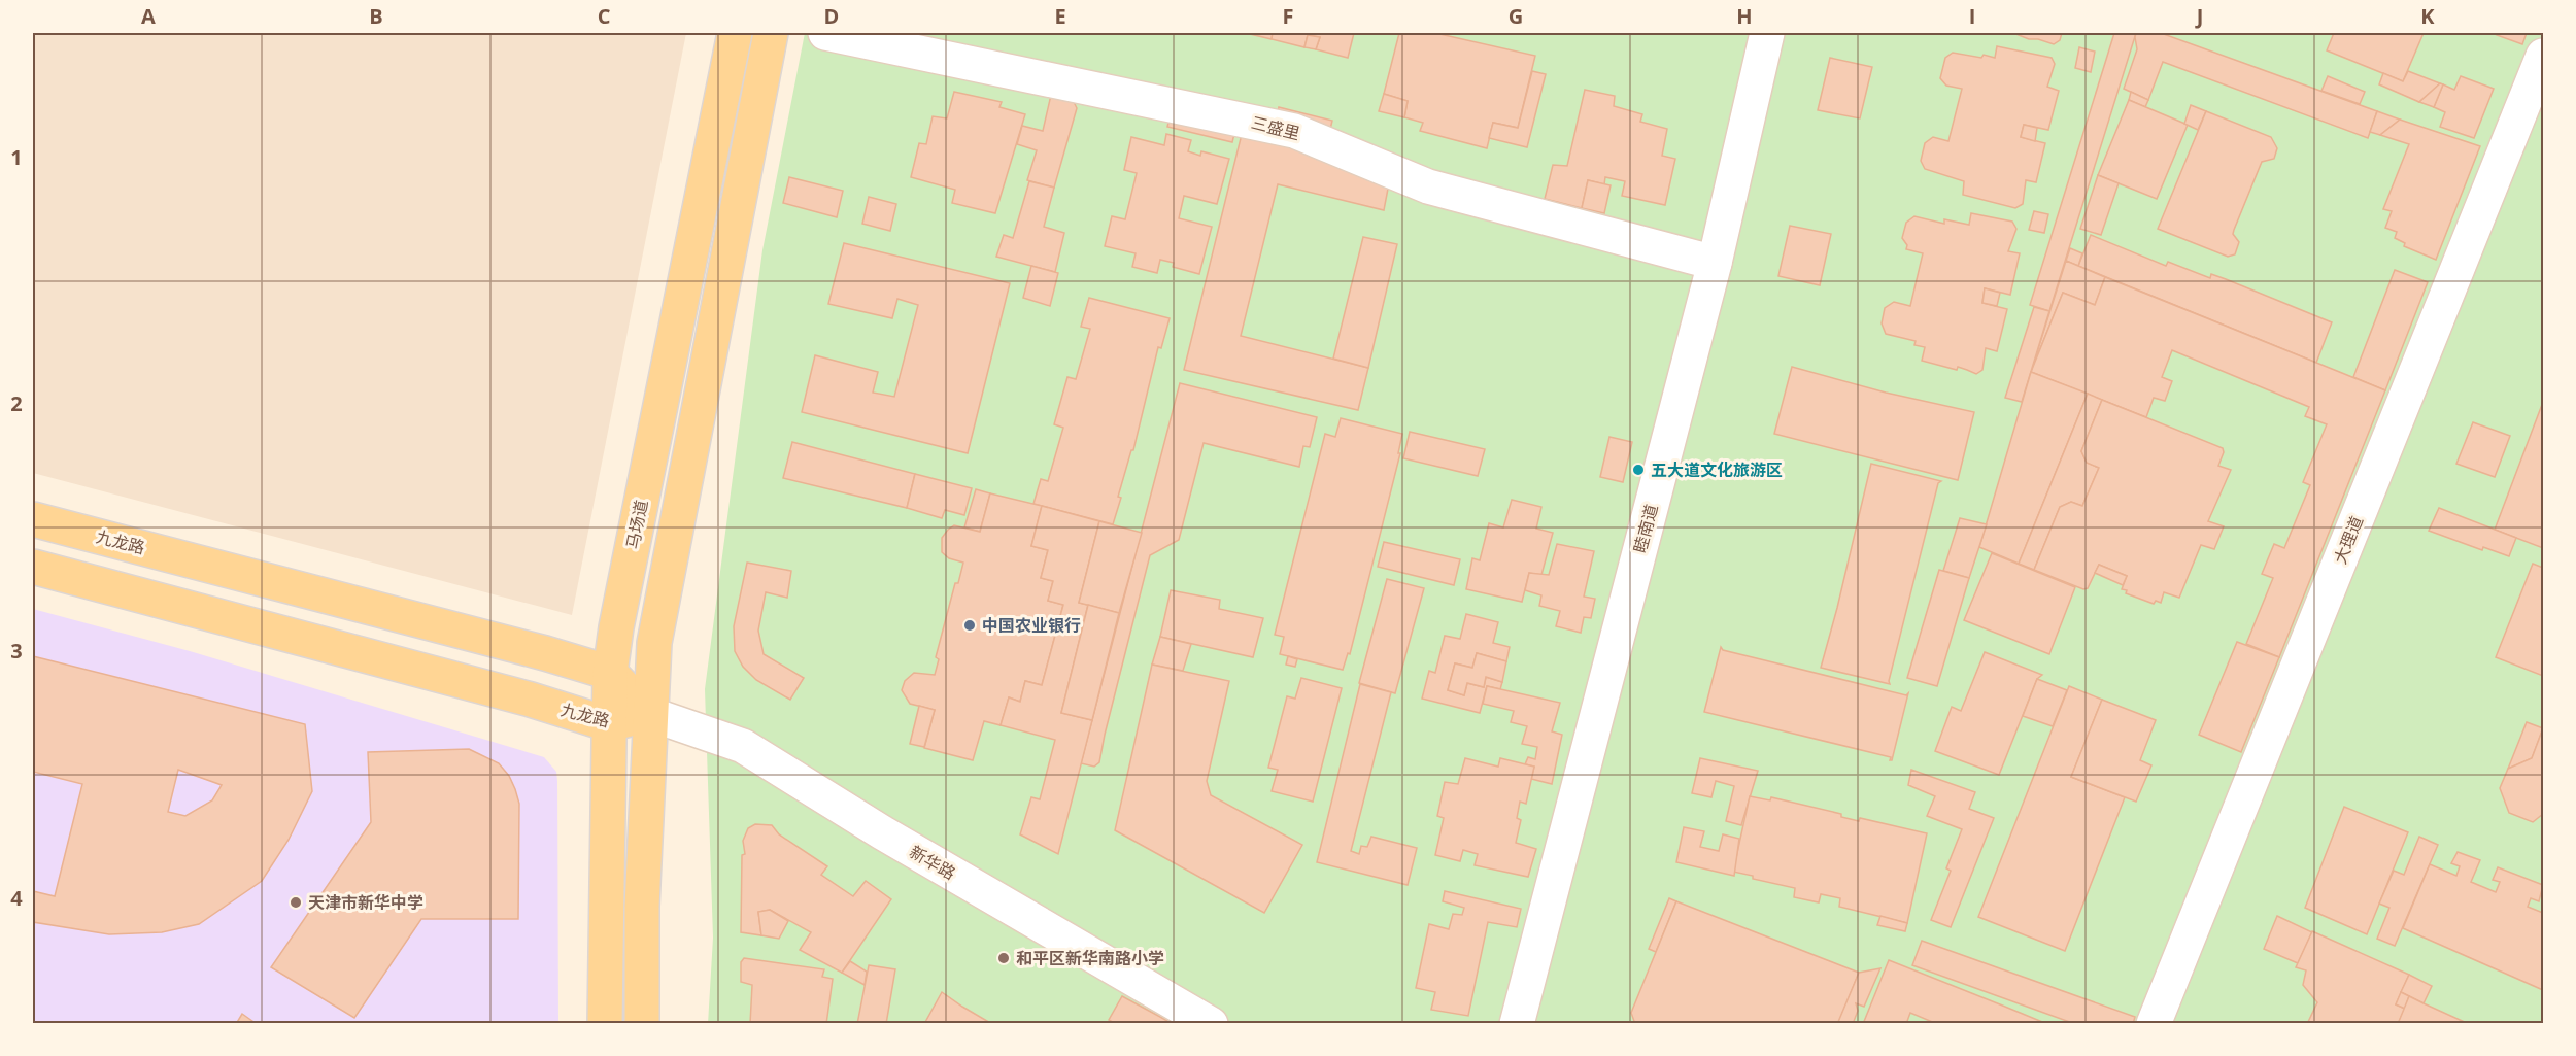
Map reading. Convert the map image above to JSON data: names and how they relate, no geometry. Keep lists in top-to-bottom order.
{
  "streets": {
    "main road": ["马场道", "九龙路"],
    "street": [
      "三盛里",
      "睦南道",
      "大理道",
      "新华路"
    ]
  },
  "crossings": [
    ["三盛里", "睦南道"],
    ["马场道", "九龙路"],
    ["九龙路", "新华路"]
  ],
  "places": [
    "五大道文化旅游区",
    "中国农业银行",
    "天津市新华中学",
    "和平区新华南路小学"
  ],
  "grid": {
    "columns": [
      "A",
      "B",
      "C",
      "D",
      "E",
      "F",
      "G",
      "H",
      "I",
      "J",
      "K"
    ],
    "rows": [
      "1",
      "2",
      "3",
      "4"
    ]
  }
}
